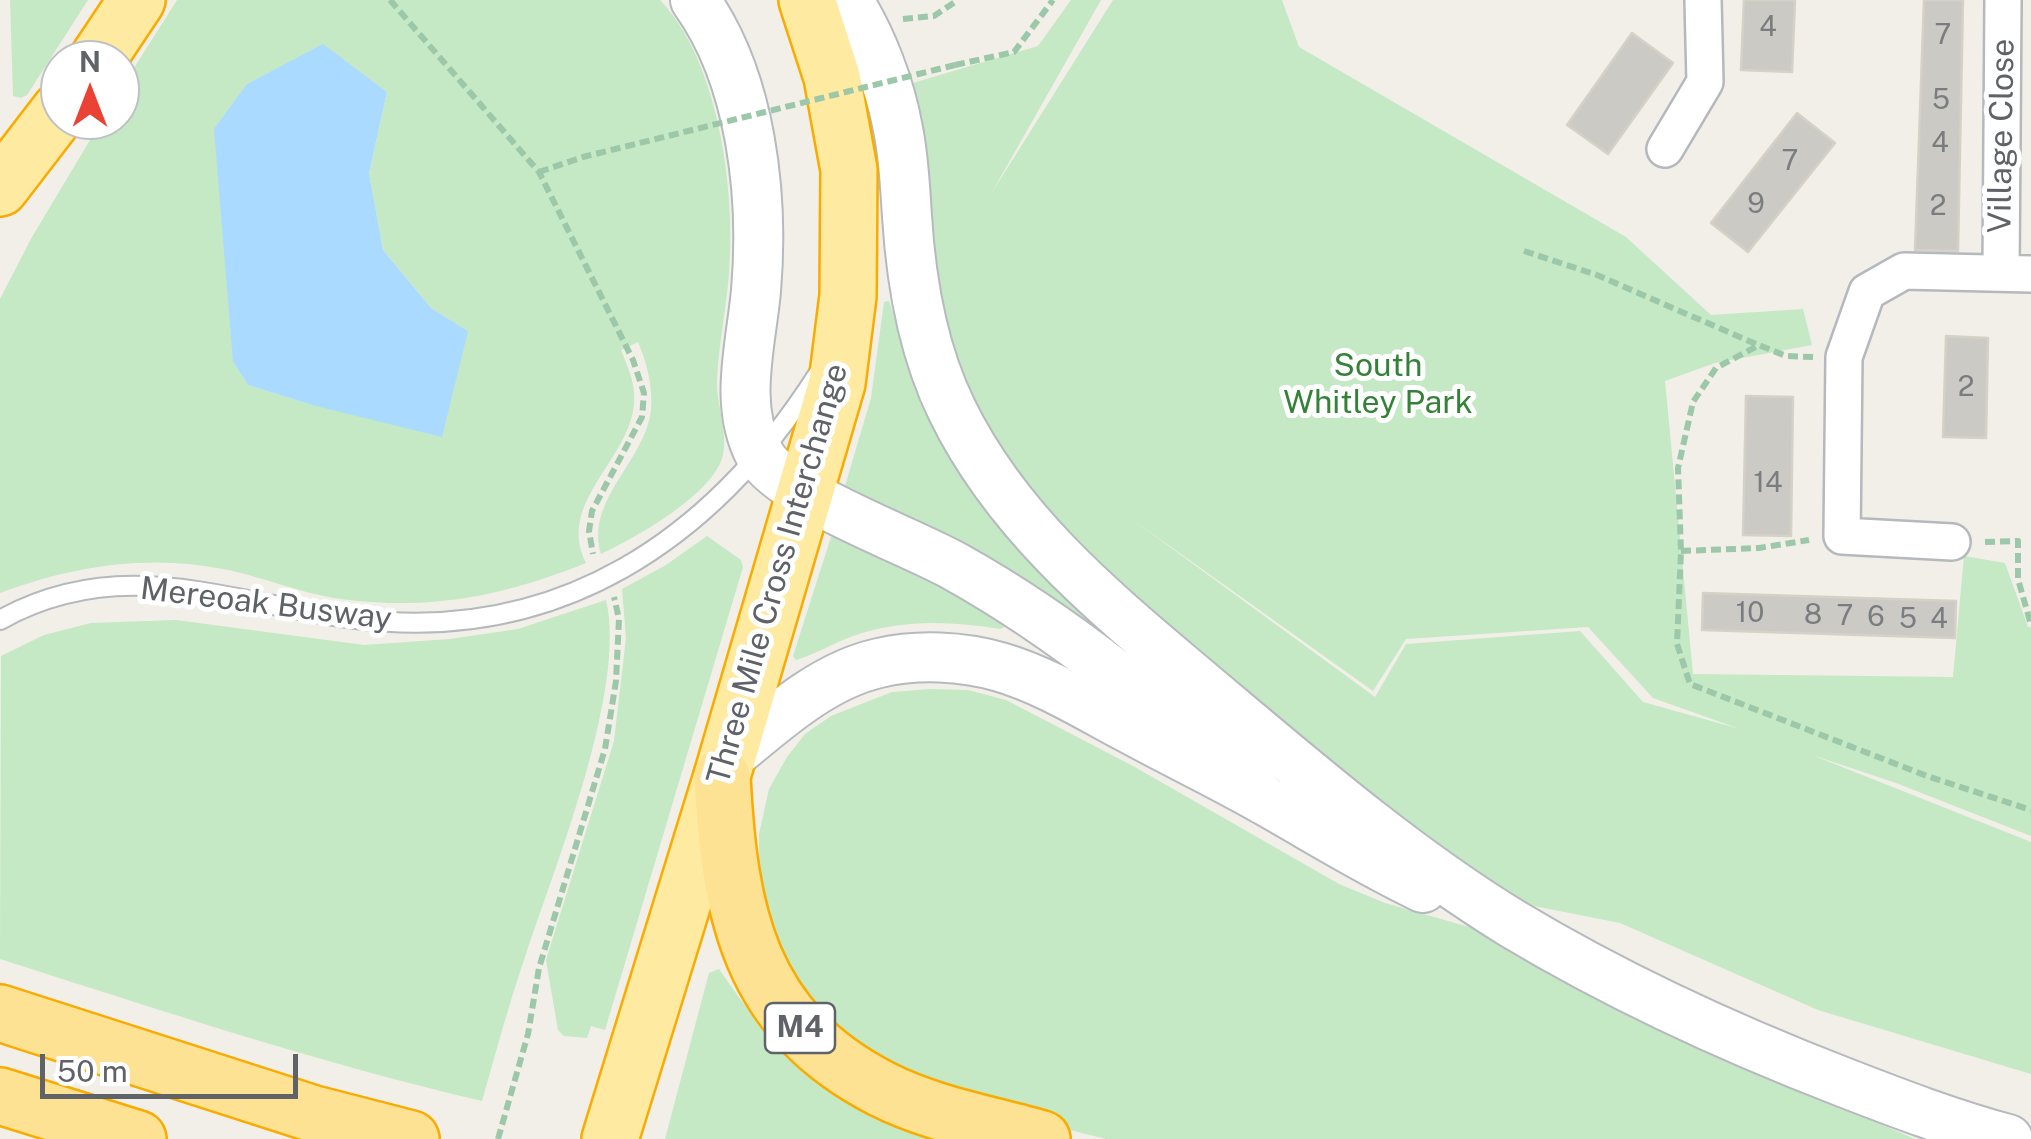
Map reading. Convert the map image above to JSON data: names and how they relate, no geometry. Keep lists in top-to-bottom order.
{
  "streets": {
    "highway": ["Three Mile Cross Interchange", "M4"],
    "street": ["Village Close"],
    "lane": ["Mereoak Busway"]
  },
  "crossings": [
    ["Three Mile Cross Interchange", "Mereoak Busway"],
    ["Three Mile Cross Interchange", "M4"]
  ],
  "parks": ["South Whitley Park"],
  "house_numbers": [
    "4",
    "7",
    "5",
    "4",
    "7",
    "9",
    "2",
    "2",
    "14",
    "10",
    "8",
    "7",
    "6",
    "5",
    "4"
  ],
  "scale_bar": "50 m",
  "north": "top"
}
